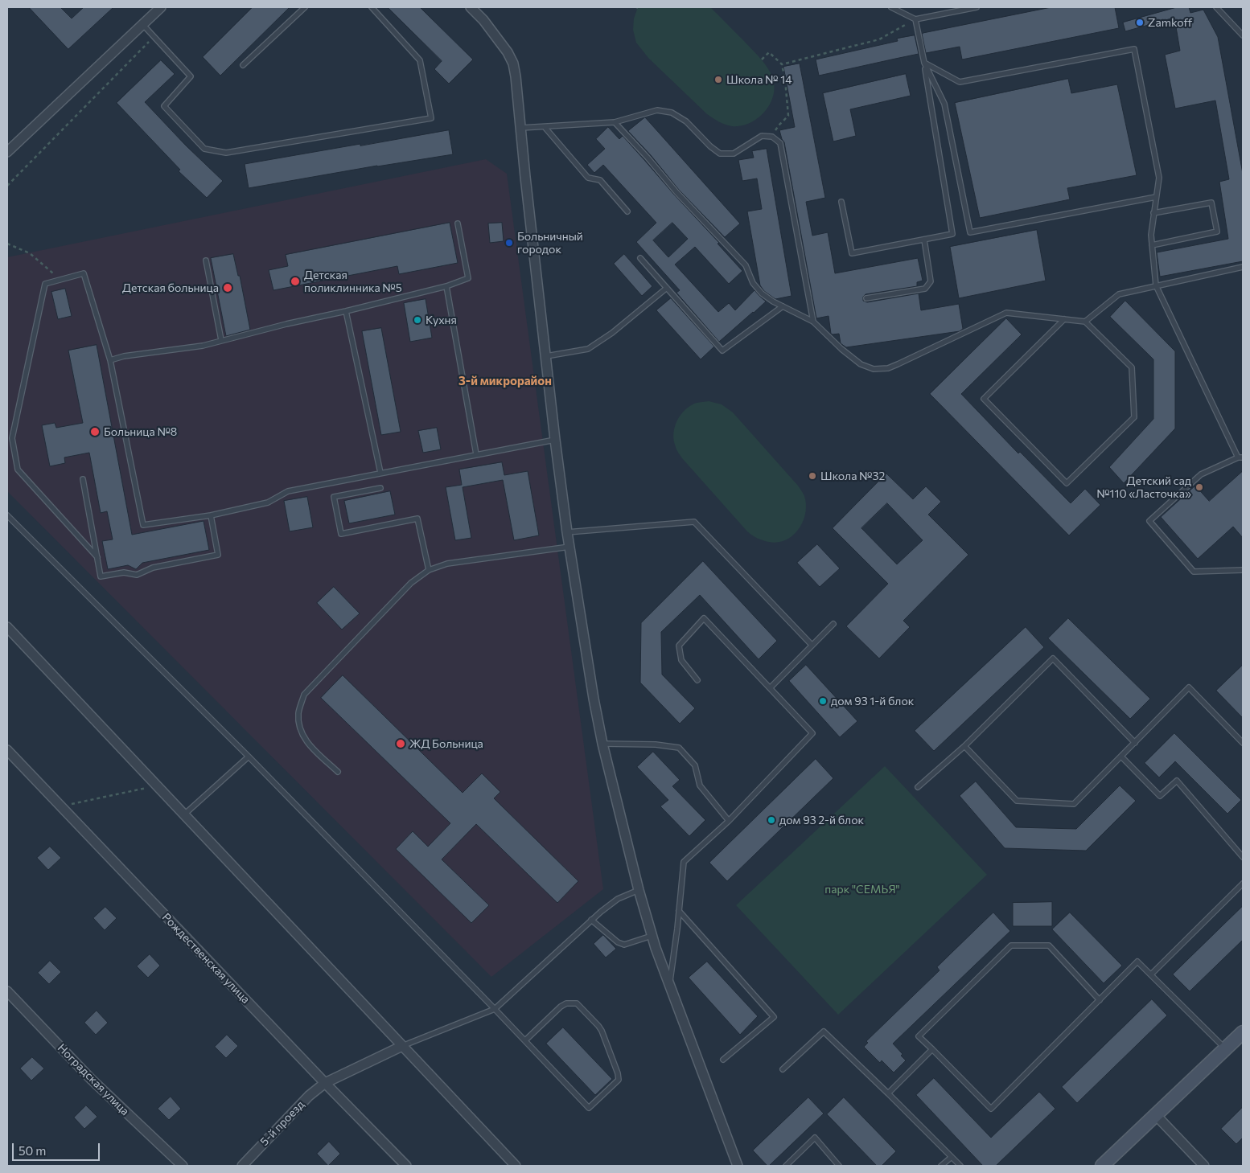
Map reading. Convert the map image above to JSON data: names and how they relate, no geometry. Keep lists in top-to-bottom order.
{
  "streets": {
    "street": ["Рождественская улица", "Ноградская улица", "5-й проезд"]
  },
  "crossings": [
    ["Рождественская улица", "5-й проезд"]
  ],
  "districts": ["3-й микрорайон"],
  "parks": ["парк \"СЕМЬЯ\""],
  "places": [
    "Zamkoff",
    "Школа № 14",
    "Больничный городок",
    "Детская поликлинника №5",
    "Детская больница",
    "Кухня",
    "Больница №8",
    "Школа №32",
    "Детский сад №110 «Ласточка»",
    "дом 93 1-й блок",
    "ЖД Больница",
    "дом 93 2-й блок"
  ],
  "scale_bar": "50 m"
}
